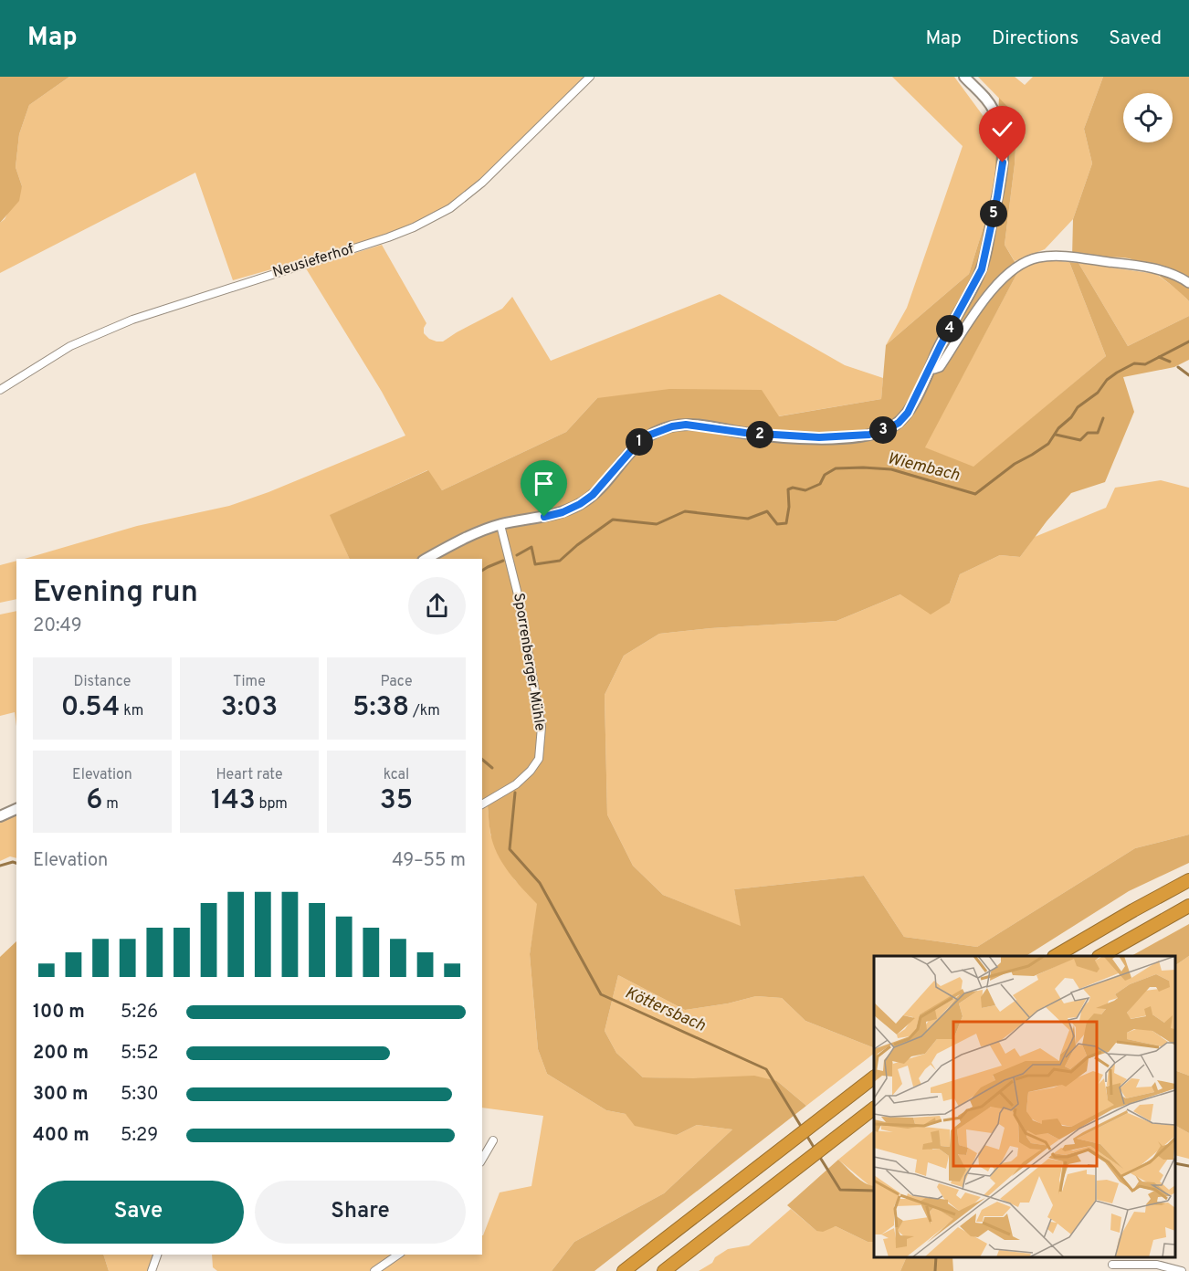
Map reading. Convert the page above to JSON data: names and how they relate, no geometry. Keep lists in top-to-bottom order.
{
  "streets": {
    "street": ["Neusieferhof", "Sporrenberger Mühle"]
  },
  "water": ["Wiembach", "Köttersbach"],
  "page": {
    "header": "Map",
    "nav": ["Map", "Directions", "Saved"],
    "pins": [
      "5",
      "4",
      "3",
      "2",
      "1"
    ],
    "heading": ["Evening run", "20:49"],
    "stats": [
      ["Distance", "0.54 km"],
      ["Time", "3:03"],
      ["Pace", "5:38 /km"],
      ["Elevation", "6 m"],
      ["Heart rate", "143 bpm"],
      ["kcal", "35"]
    ],
    "chart": ["Elevation", "49–55 m"],
    "list": [
      {
        "name": "100 m",
        "note": "5:26"
      },
      {
        "name": "200 m",
        "note": "5:52"
      },
      {
        "name": "300 m",
        "note": "5:30"
      },
      {
        "name": "400 m",
        "note": "5:29"
      }
    ],
    "buttons": ["Save", "Share"]
  }
}
